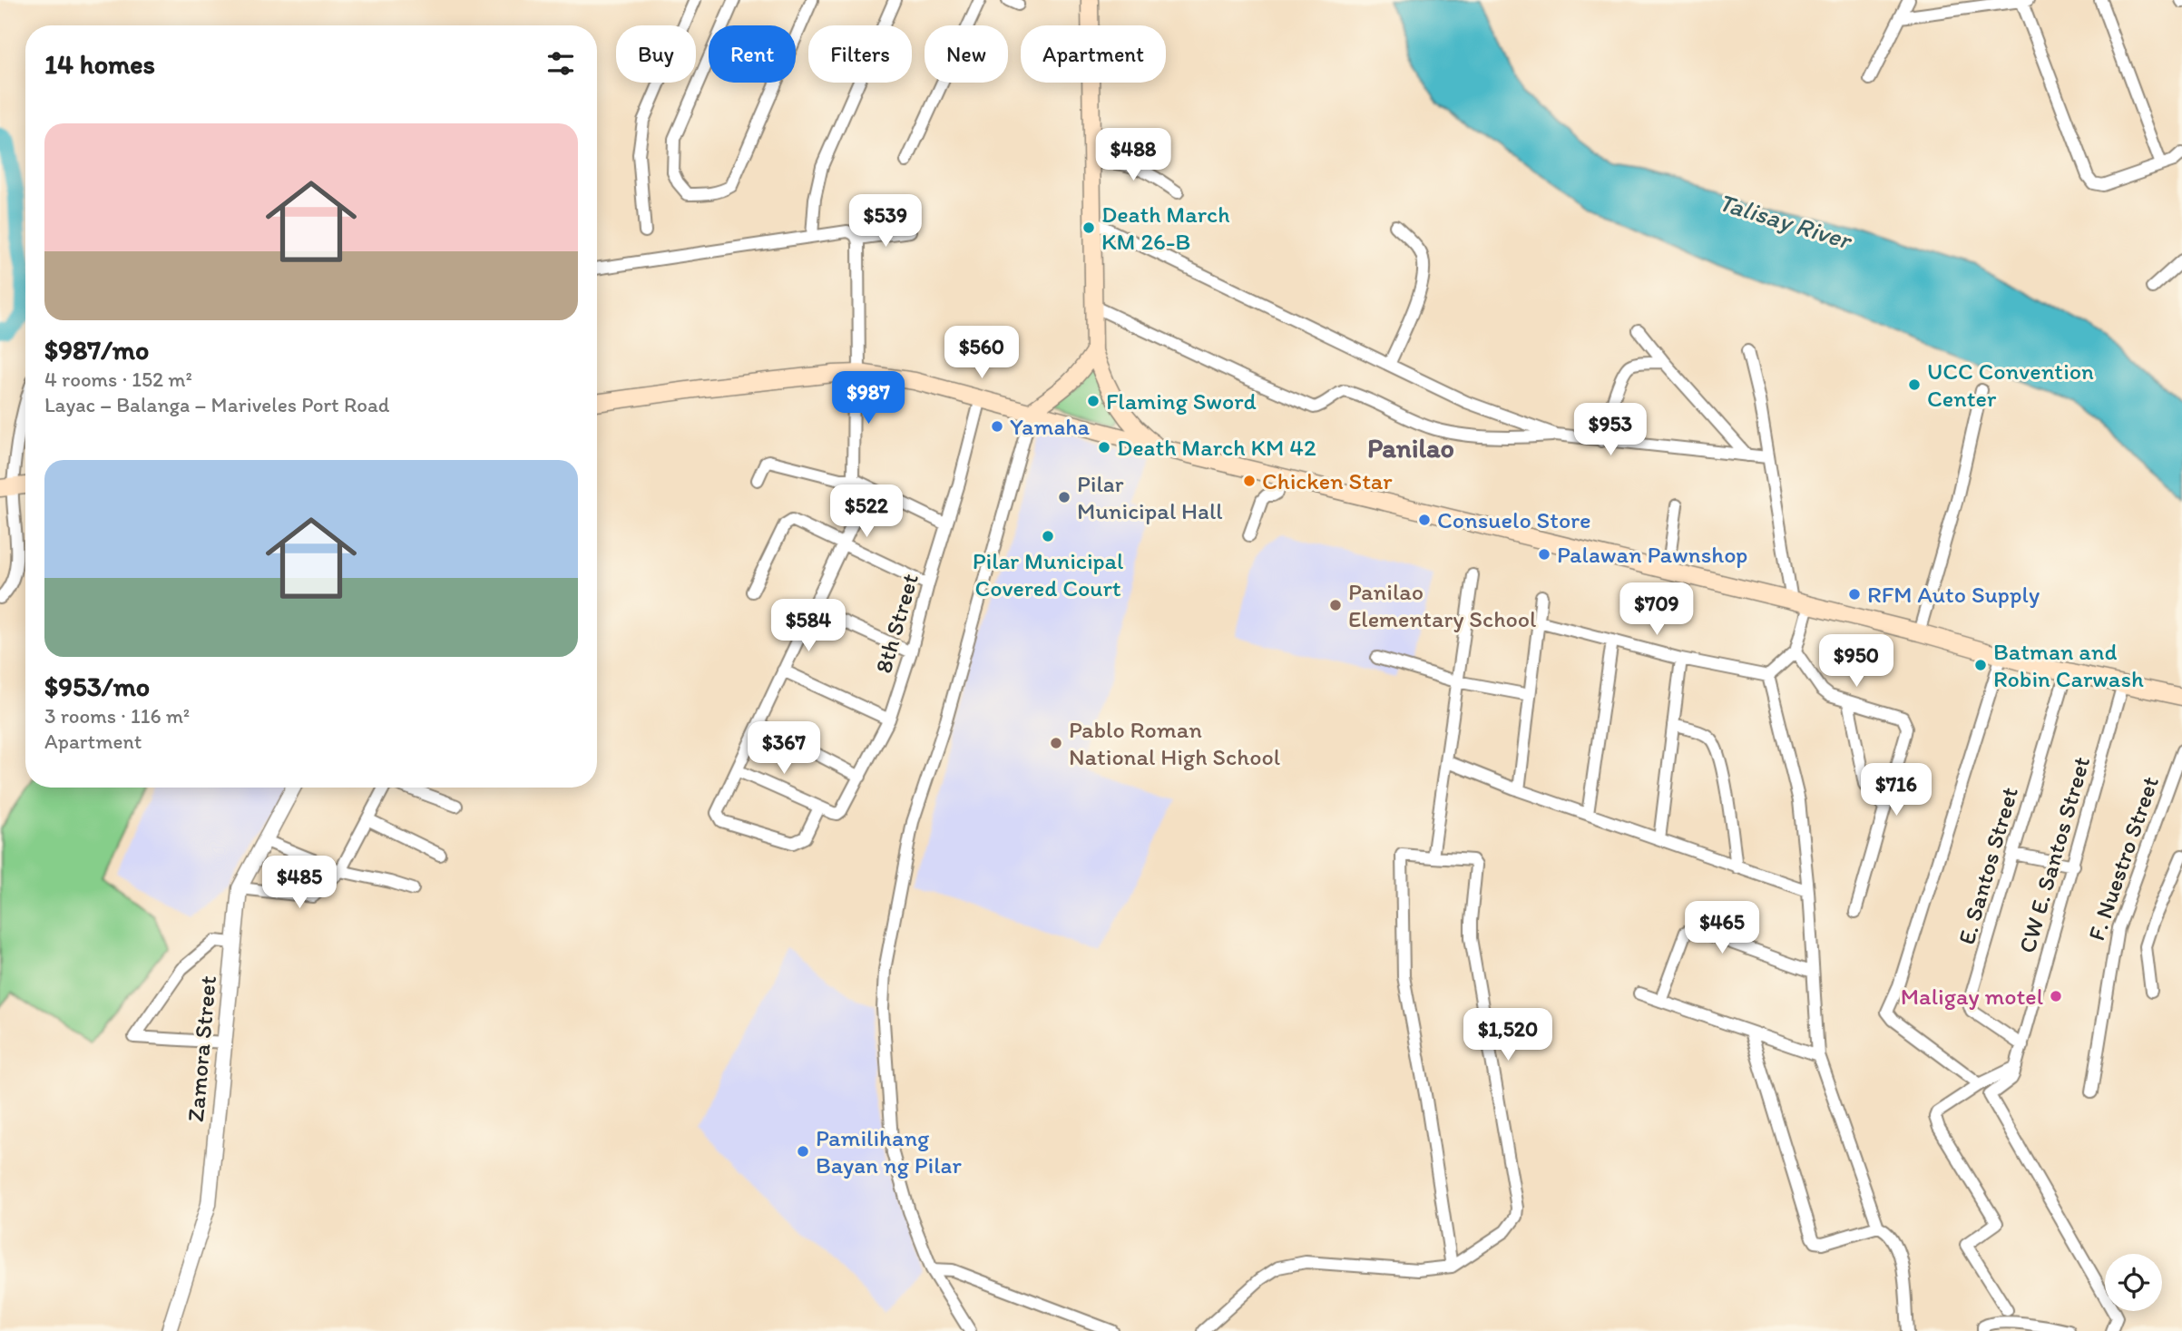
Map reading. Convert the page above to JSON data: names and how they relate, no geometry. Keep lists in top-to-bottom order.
{
  "streets": {
    "street": [
      "8th Street",
      "CW E. Santos Street",
      "F. Nuestro Street",
      "E. Santos Street",
      "Zamora Street"
    ]
  },
  "crossings": [
    ["CW E. Santos Street", "E. Santos Street"]
  ],
  "districts": ["Panilao"],
  "water": ["Talisay River"],
  "places": [
    "Death March KM 26-B",
    "UCC Convention Center",
    "Flaming Sword",
    "Yamaha",
    "Death March KM 42",
    "Chicken Star",
    "Pilar Municipal Hall",
    "Consuelo Store",
    "Pilar Municipal Covered Court",
    "Palawan Pawnshop",
    "RFM Auto Supply",
    "Panilao Elementary School",
    "Batman and Robin Carwash",
    "Pablo Roman National High School",
    "Maligay motel",
    "Pamilihang Bayan ng Pilar"
  ],
  "page": {
    "chip": [
      "Buy",
      "Rent",
      "Filters",
      "New",
      "Apartment"
    ],
    "heading": "14 homes",
    "list": [
      {
        "name": "$987/mo",
        "note": "4 rooms · 152 m² · Layac – Balanga – Mariveles Port Road"
      },
      {
        "name": "$953/mo",
        "note": "3 rooms · 116 m² · Apartment"
      }
    ],
    "price": [
      "$488",
      "$539",
      "$560",
      "$987",
      "$953",
      "$522",
      "$709",
      "$584",
      "$950",
      "$367",
      "$716",
      "$485",
      "$465",
      "$1,520"
    ]
  }
}
